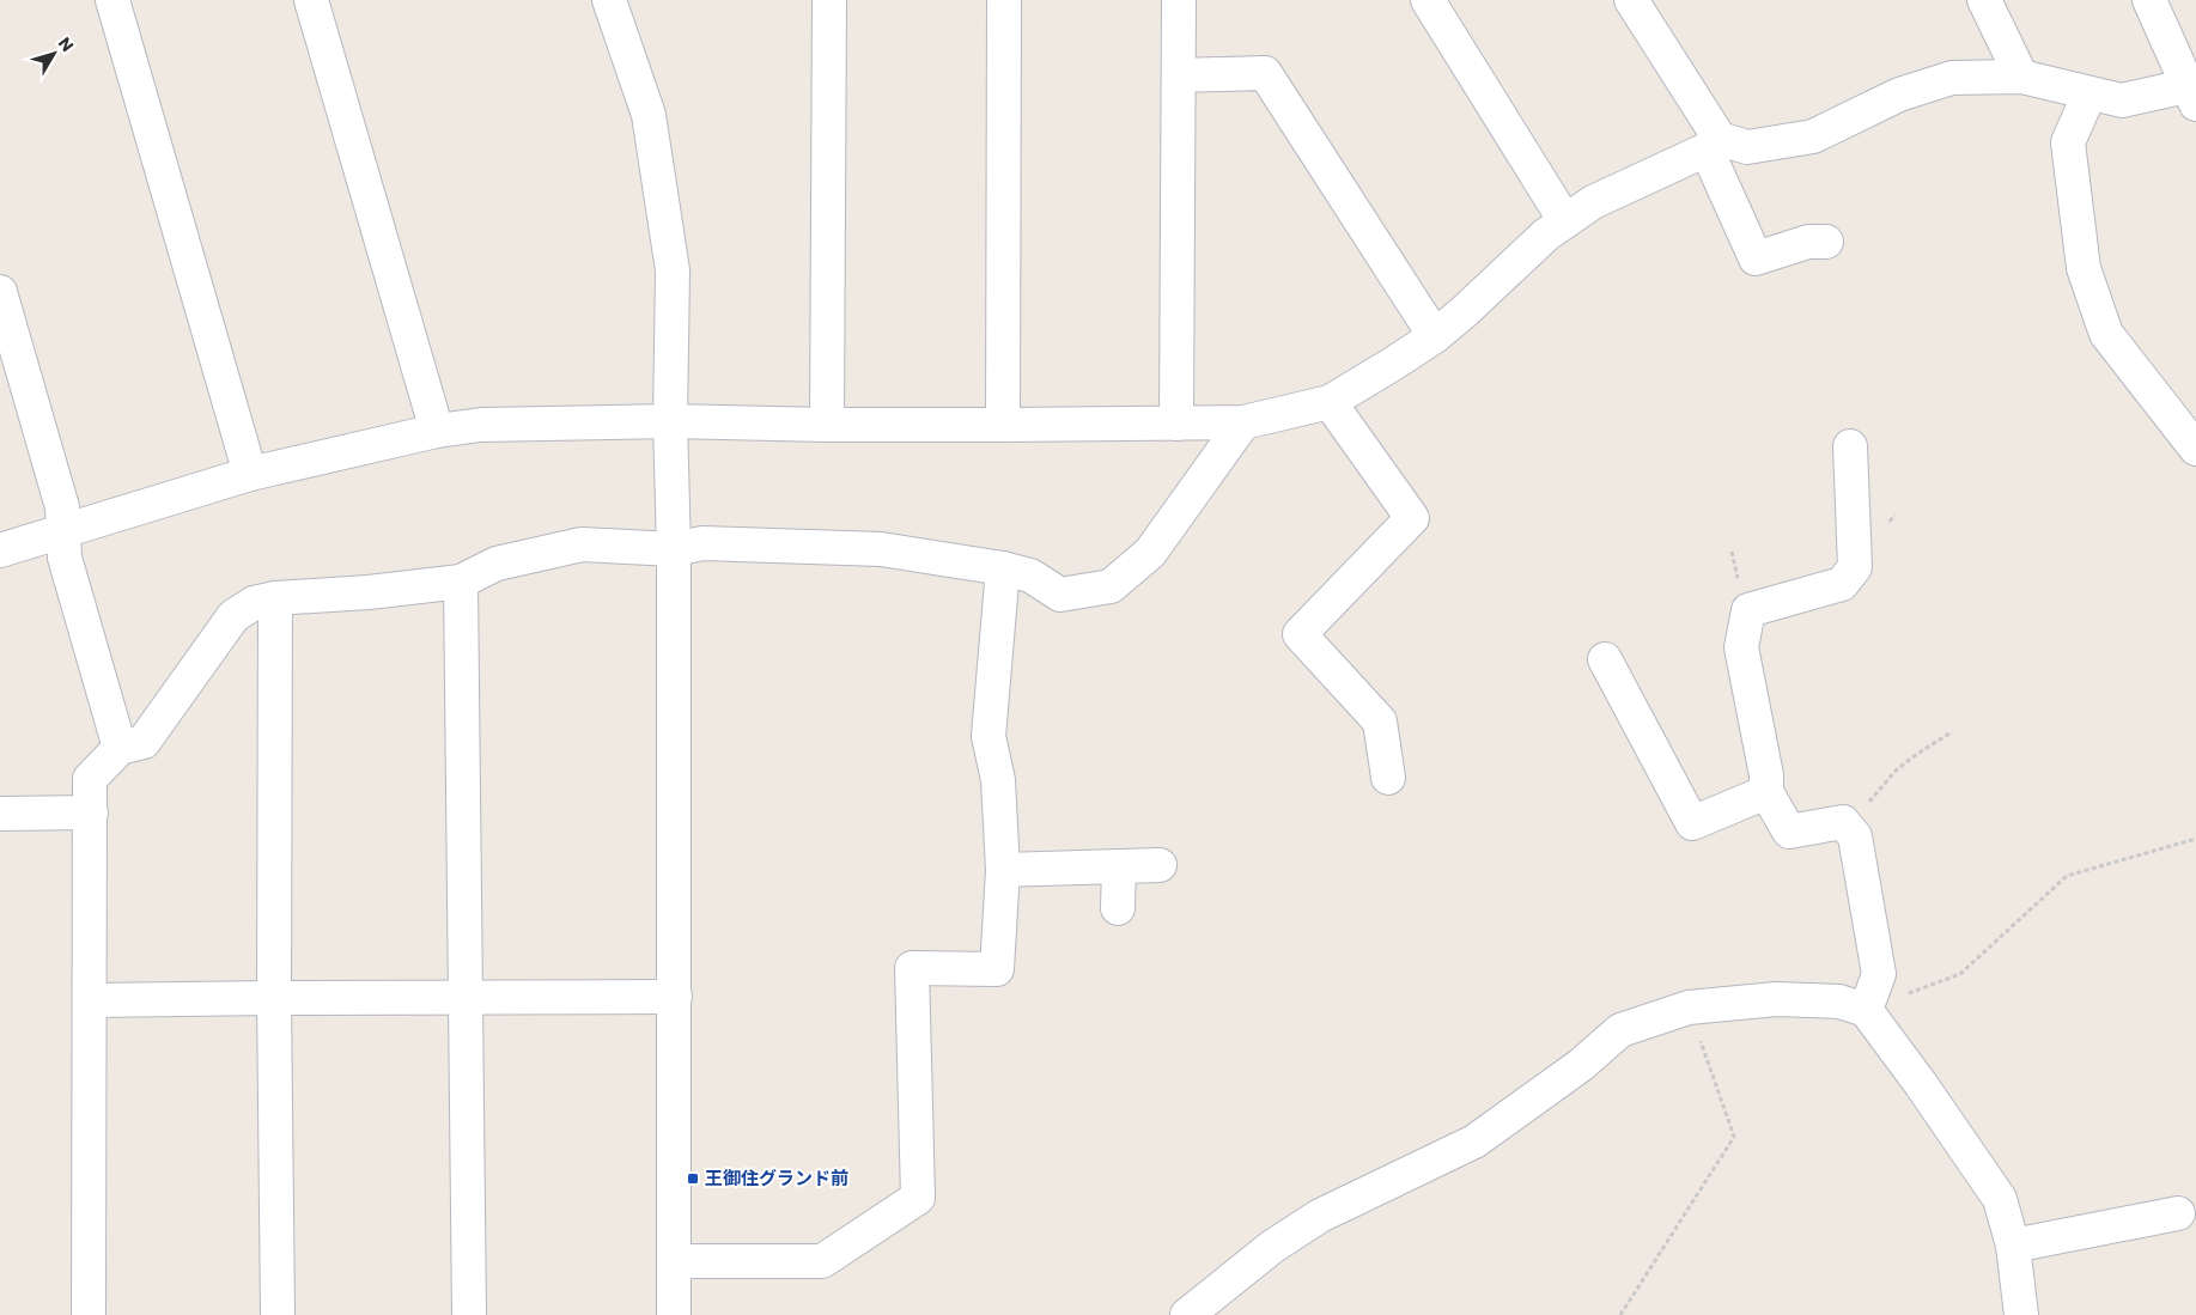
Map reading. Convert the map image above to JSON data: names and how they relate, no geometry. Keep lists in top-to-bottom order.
{
  "places": {
    "transit": ["王御住グランド前"]
  },
  "north": "top right"
}
